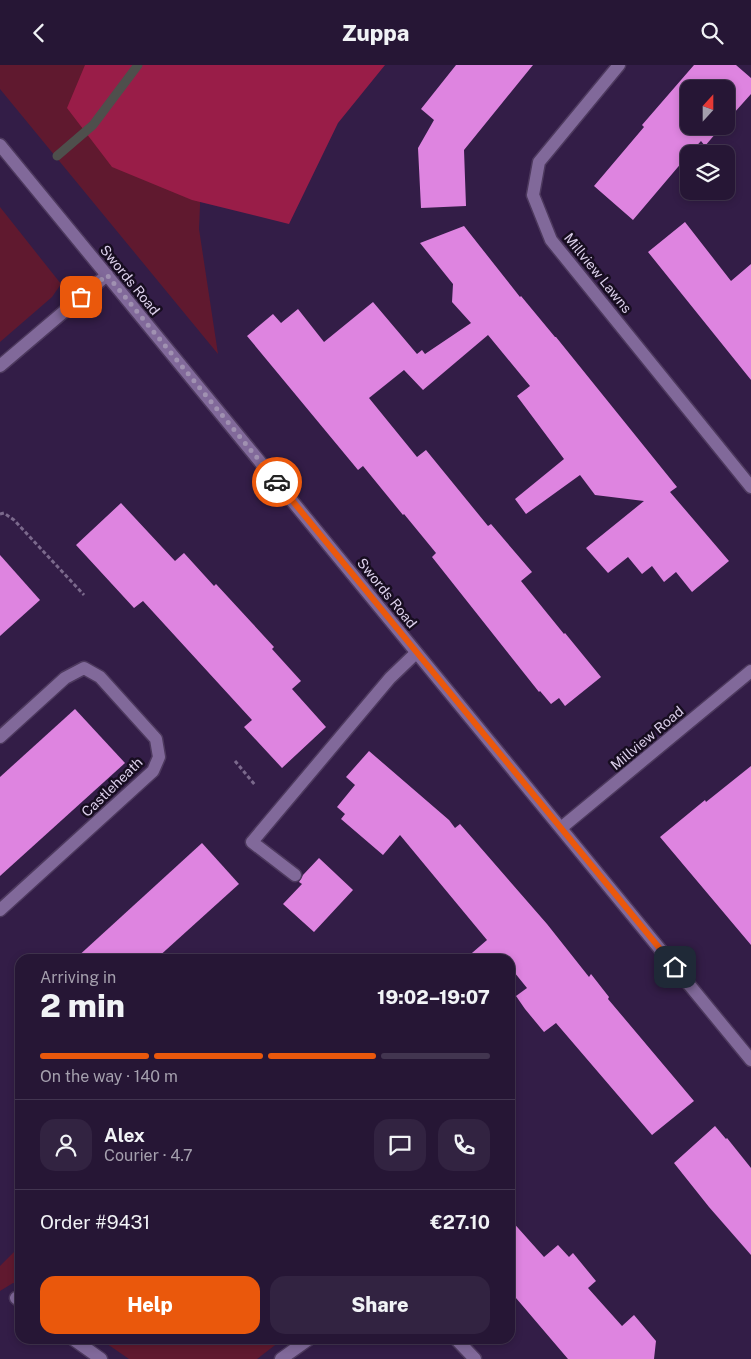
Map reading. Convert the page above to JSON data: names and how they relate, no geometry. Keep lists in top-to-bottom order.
{
  "streets": {
    "street": [
      "Millview Lawns",
      "Swords Road",
      "Millview Road",
      "Castleheath"
    ]
  },
  "crossings": [
    ["Swords Road", "Millview Road"]
  ],
  "north": "top",
  "page": {
    "header": "Zuppa",
    "heading": ["2 min", "Arriving in", "19:02–19:07"],
    "panel": [
      "Alex",
      "Courier · 4.7",
      "Order #9431",
      "€27.10"
    ],
    "bar": "On the way · 140 m",
    "buttons": ["Help", "Share"]
  }
}
